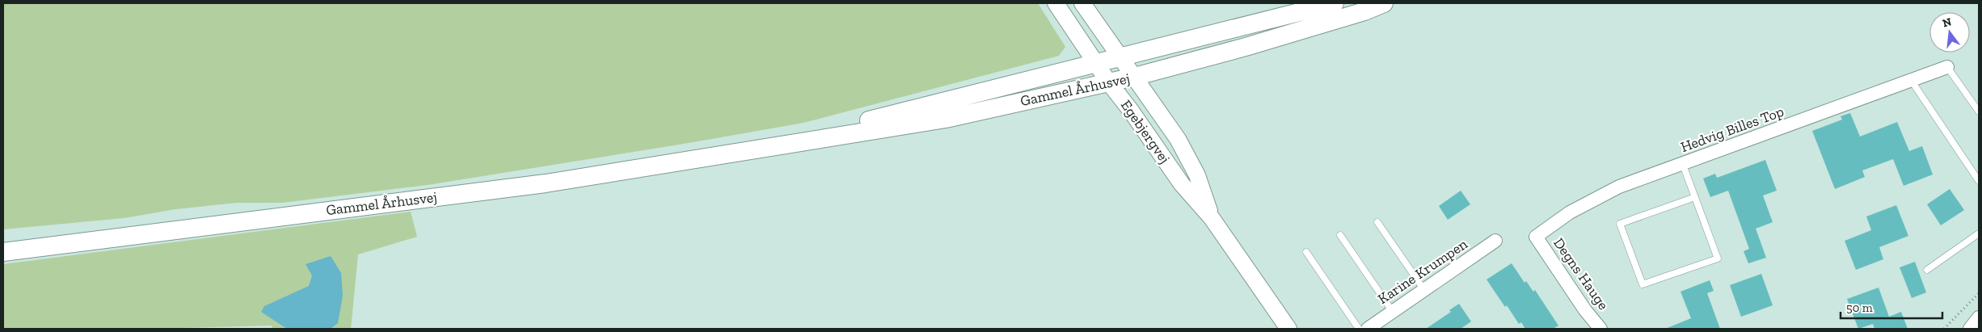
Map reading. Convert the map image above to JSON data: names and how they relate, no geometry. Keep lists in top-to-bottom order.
{
  "streets": {
    "main road": ["Gammel Århusvej"],
    "street": [
      "Hedvig Billes Top",
      "Egebjergvej",
      "Karine Krumpen",
      "Degns Hauge"
    ]
  },
  "crossings": [
    ["Gammel Århusvej", "Egebjergvej"],
    ["Hedvig Billes Top", "Degns Hauge"]
  ],
  "scale_bar": "50 m",
  "north": "top"
}
